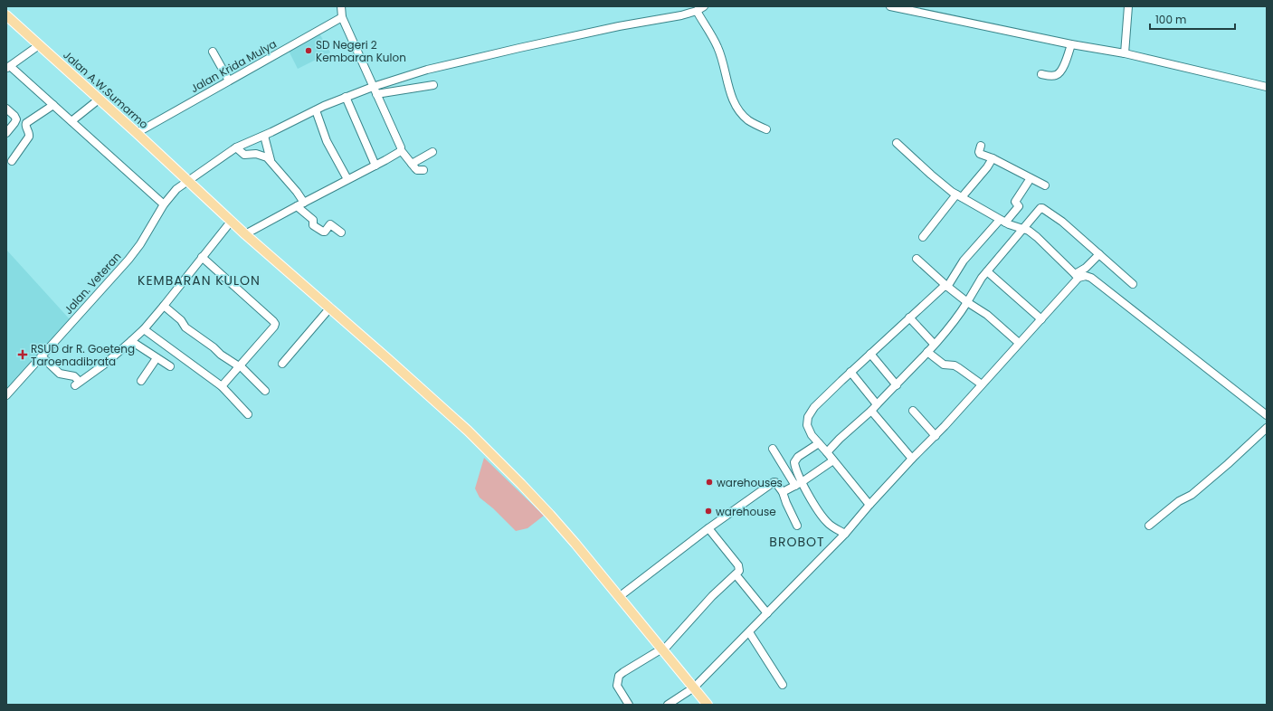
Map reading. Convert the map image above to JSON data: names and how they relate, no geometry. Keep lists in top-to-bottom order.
{
  "streets": {
    "main road": ["Jalan A.W.Sumarmo"],
    "street": ["Jalan Krida Mulya", "Jalan. Veteran"]
  },
  "crossings": [
    ["Jalan Krida Mulya", "Jalan A.W.Sumarmo"],
    ["Jalan A.W.Sumarmo", "Jalan. Veteran"]
  ],
  "districts": ["KEMBARAN KULON", "BROBOT"],
  "places": {
    "other": ["SD Negeri 2 Kembaran Kulon", "warehouses", "warehouse"],
    "health": ["RSUD dr R. Goeteng Taroenadibrata"]
  },
  "scale_bar": "100 m"
}
